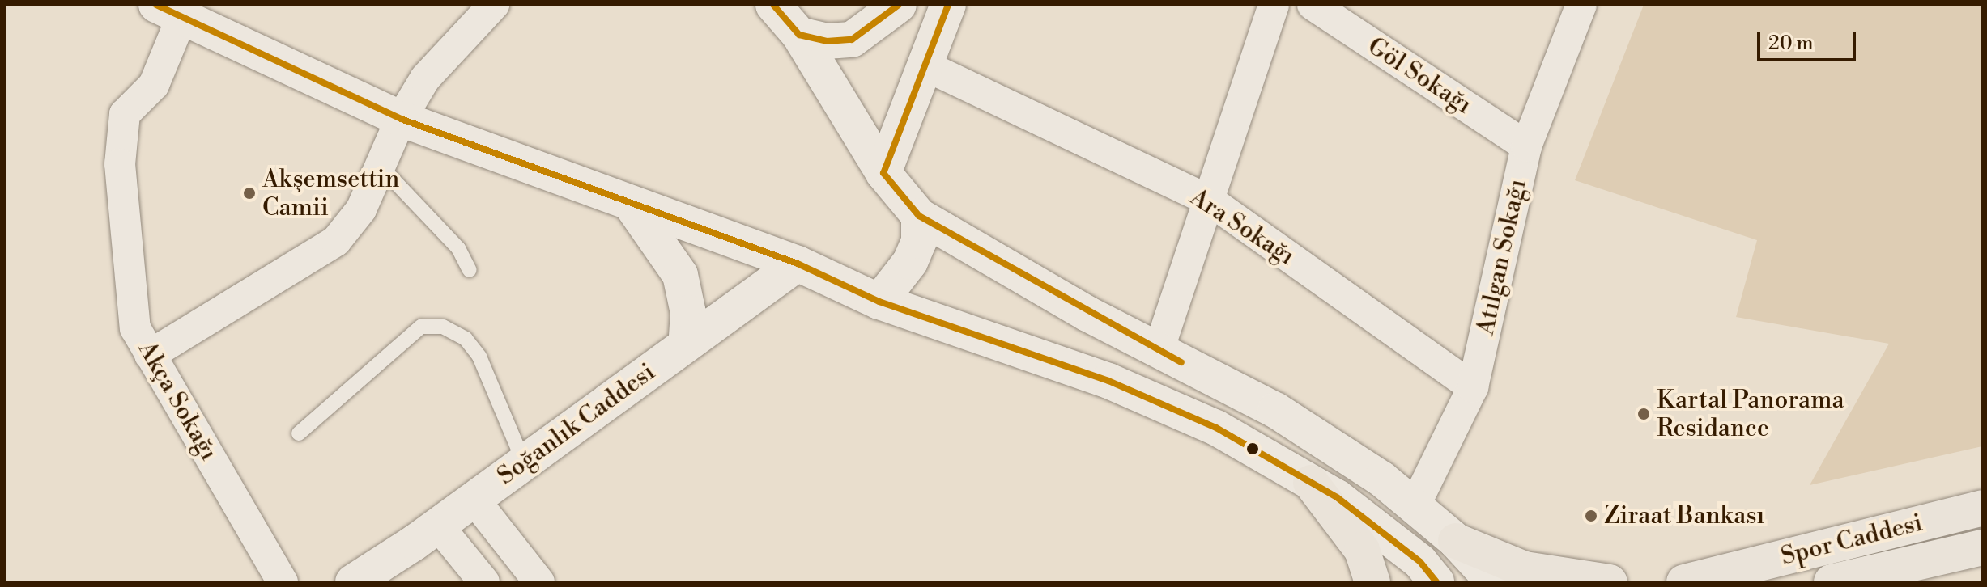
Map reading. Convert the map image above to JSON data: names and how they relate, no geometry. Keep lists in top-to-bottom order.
{
  "streets": {
    "main road": ["Spor Caddesi"],
    "street": [
      "Göl Sokağı",
      "Ara Sokağı",
      "Atılgan Sokağı",
      "Akça Sokağı",
      "Soğanlık Caddesi"
    ]
  },
  "crossings": [
    ["Göl Sokağı", "Atılgan Sokağı"],
    ["Ara Sokağı", "Atılgan Sokağı"]
  ],
  "places": ["Akşemsettin Camii", "Kartal Panorama Residance", "Ziraat Bankası"],
  "scale_bar": "20 m"
}
